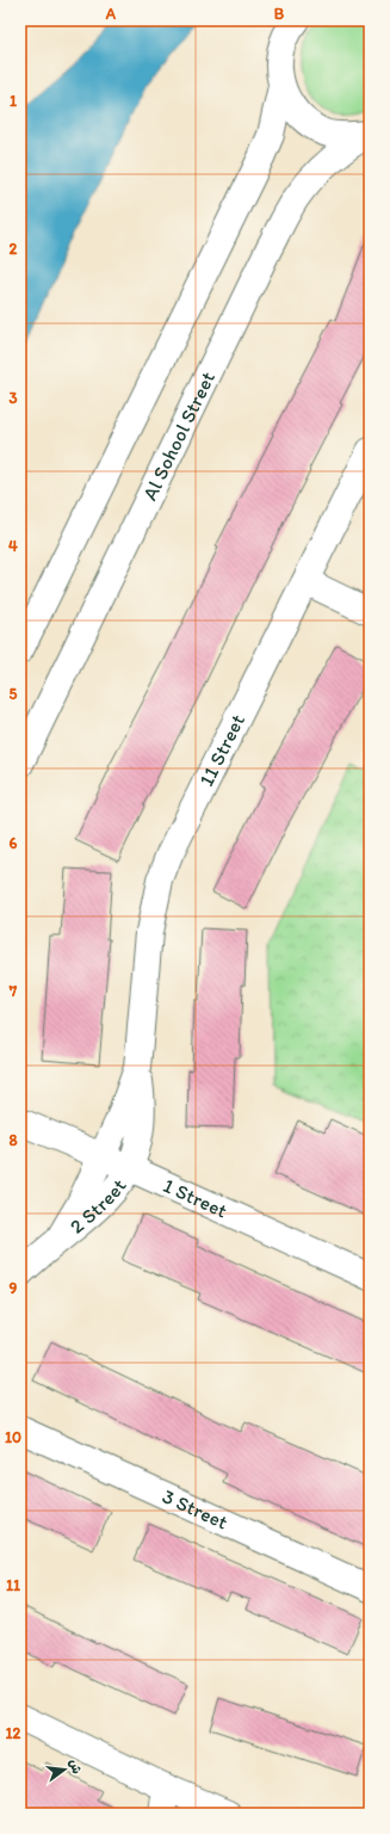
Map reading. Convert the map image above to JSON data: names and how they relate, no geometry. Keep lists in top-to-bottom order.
{
  "streets": {
    "street": [
      "Al Sohool Street",
      "11 Street",
      "1 Street",
      "2 Street",
      "3 Street"
    ]
  },
  "crossings": [
    ["11 Street", "1 Street"],
    ["11 Street", "2 Street"],
    ["1 Street", "2 Street"]
  ],
  "north": "right",
  "grid": {
    "columns": ["A", "B"],
    "rows": [
      "1",
      "2",
      "3",
      "4",
      "5",
      "6",
      "7",
      "8",
      "9",
      "10",
      "11",
      "12"
    ]
  }
}
